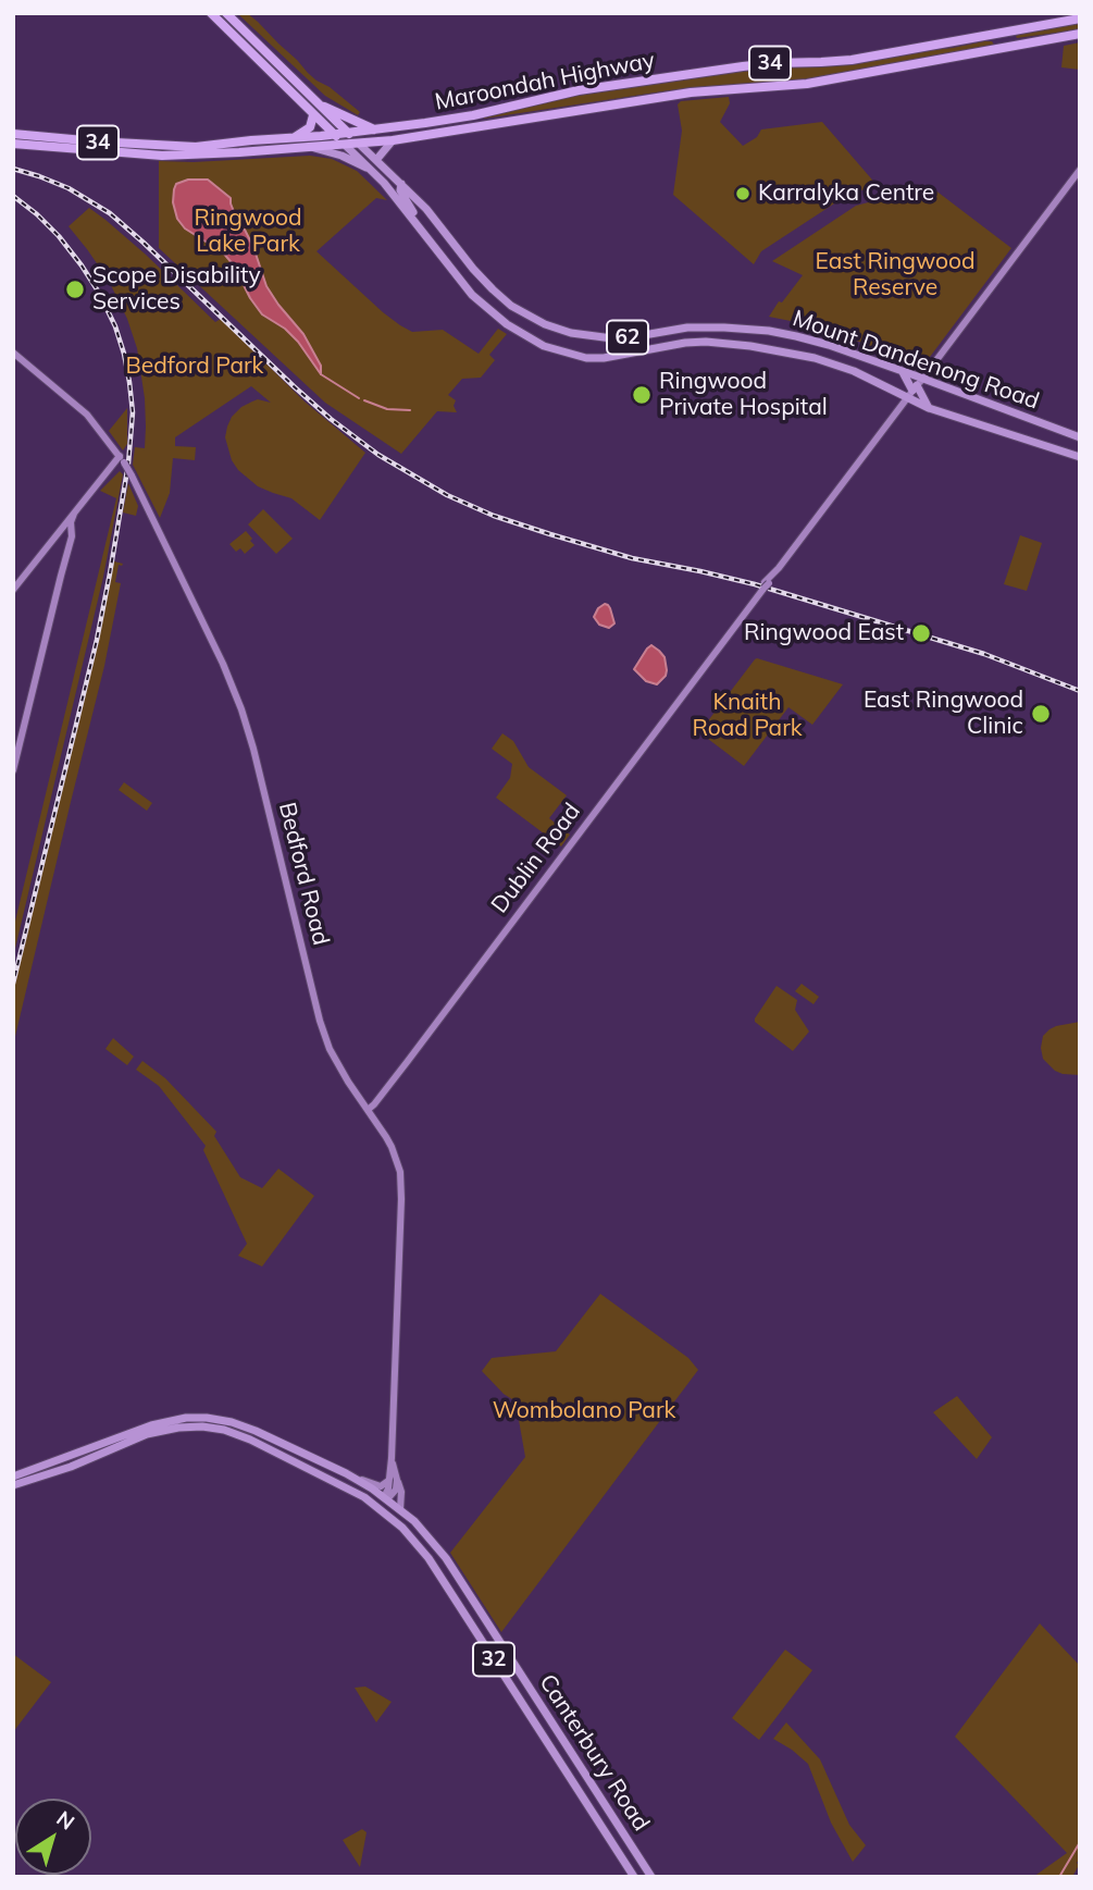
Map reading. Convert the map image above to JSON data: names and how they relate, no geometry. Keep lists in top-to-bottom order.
{
  "streets": {
    "highway": ["34", "Maroondah Highway", "62"],
    "main road": [
      "Mount Dandenong Road",
      "Dublin Road",
      "Bedford Road",
      "32",
      "Canterbury Road"
    ]
  },
  "crossings": [
    ["Maroondah Highway", "62"],
    ["Maroondah Highway", "Mount Dandenong Road"],
    ["62", "Mount Dandenong Road"],
    ["Mount Dandenong Road", "Dublin Road"],
    ["Dublin Road", "Bedford Road"],
    ["Bedford Road", "Canterbury Road"]
  ],
  "parks": [
    "Ringwood Lake Park",
    "East Ringwood Reserve",
    "Bedford Park",
    "Knaith Road Park",
    "Wombolano Park"
  ],
  "places": [
    "Karralyka Centre",
    "Scope Disability Services",
    "Ringwood Private Hospital",
    "Ringwood East",
    "East Ringwood Clinic"
  ],
  "north": "top right"
}
